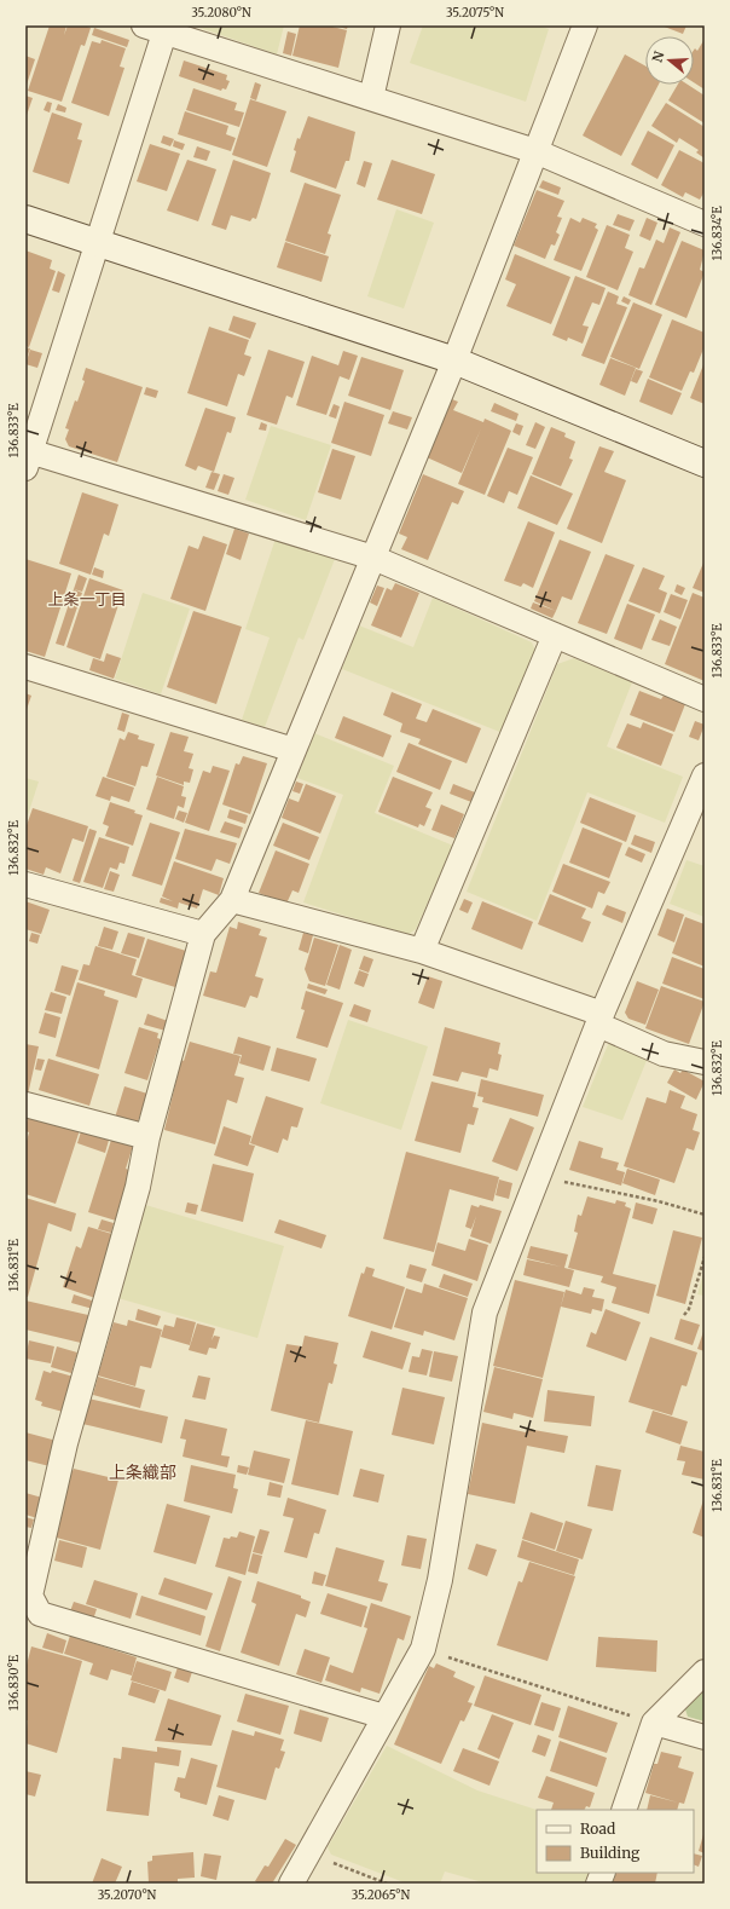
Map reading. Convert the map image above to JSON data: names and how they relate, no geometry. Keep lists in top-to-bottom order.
{
  "districts": ["上条一丁目", "上条織部"],
  "legend": ["Road", "Building"],
  "north": "left",
  "coordinates": [
    "35.2080°N",
    "35.2075°N",
    "136.834°E",
    "136.833°E",
    "136.832°E",
    "136.831°E",
    "136.830°E",
    "35.2070°N",
    "35.2065°N"
  ]
}
